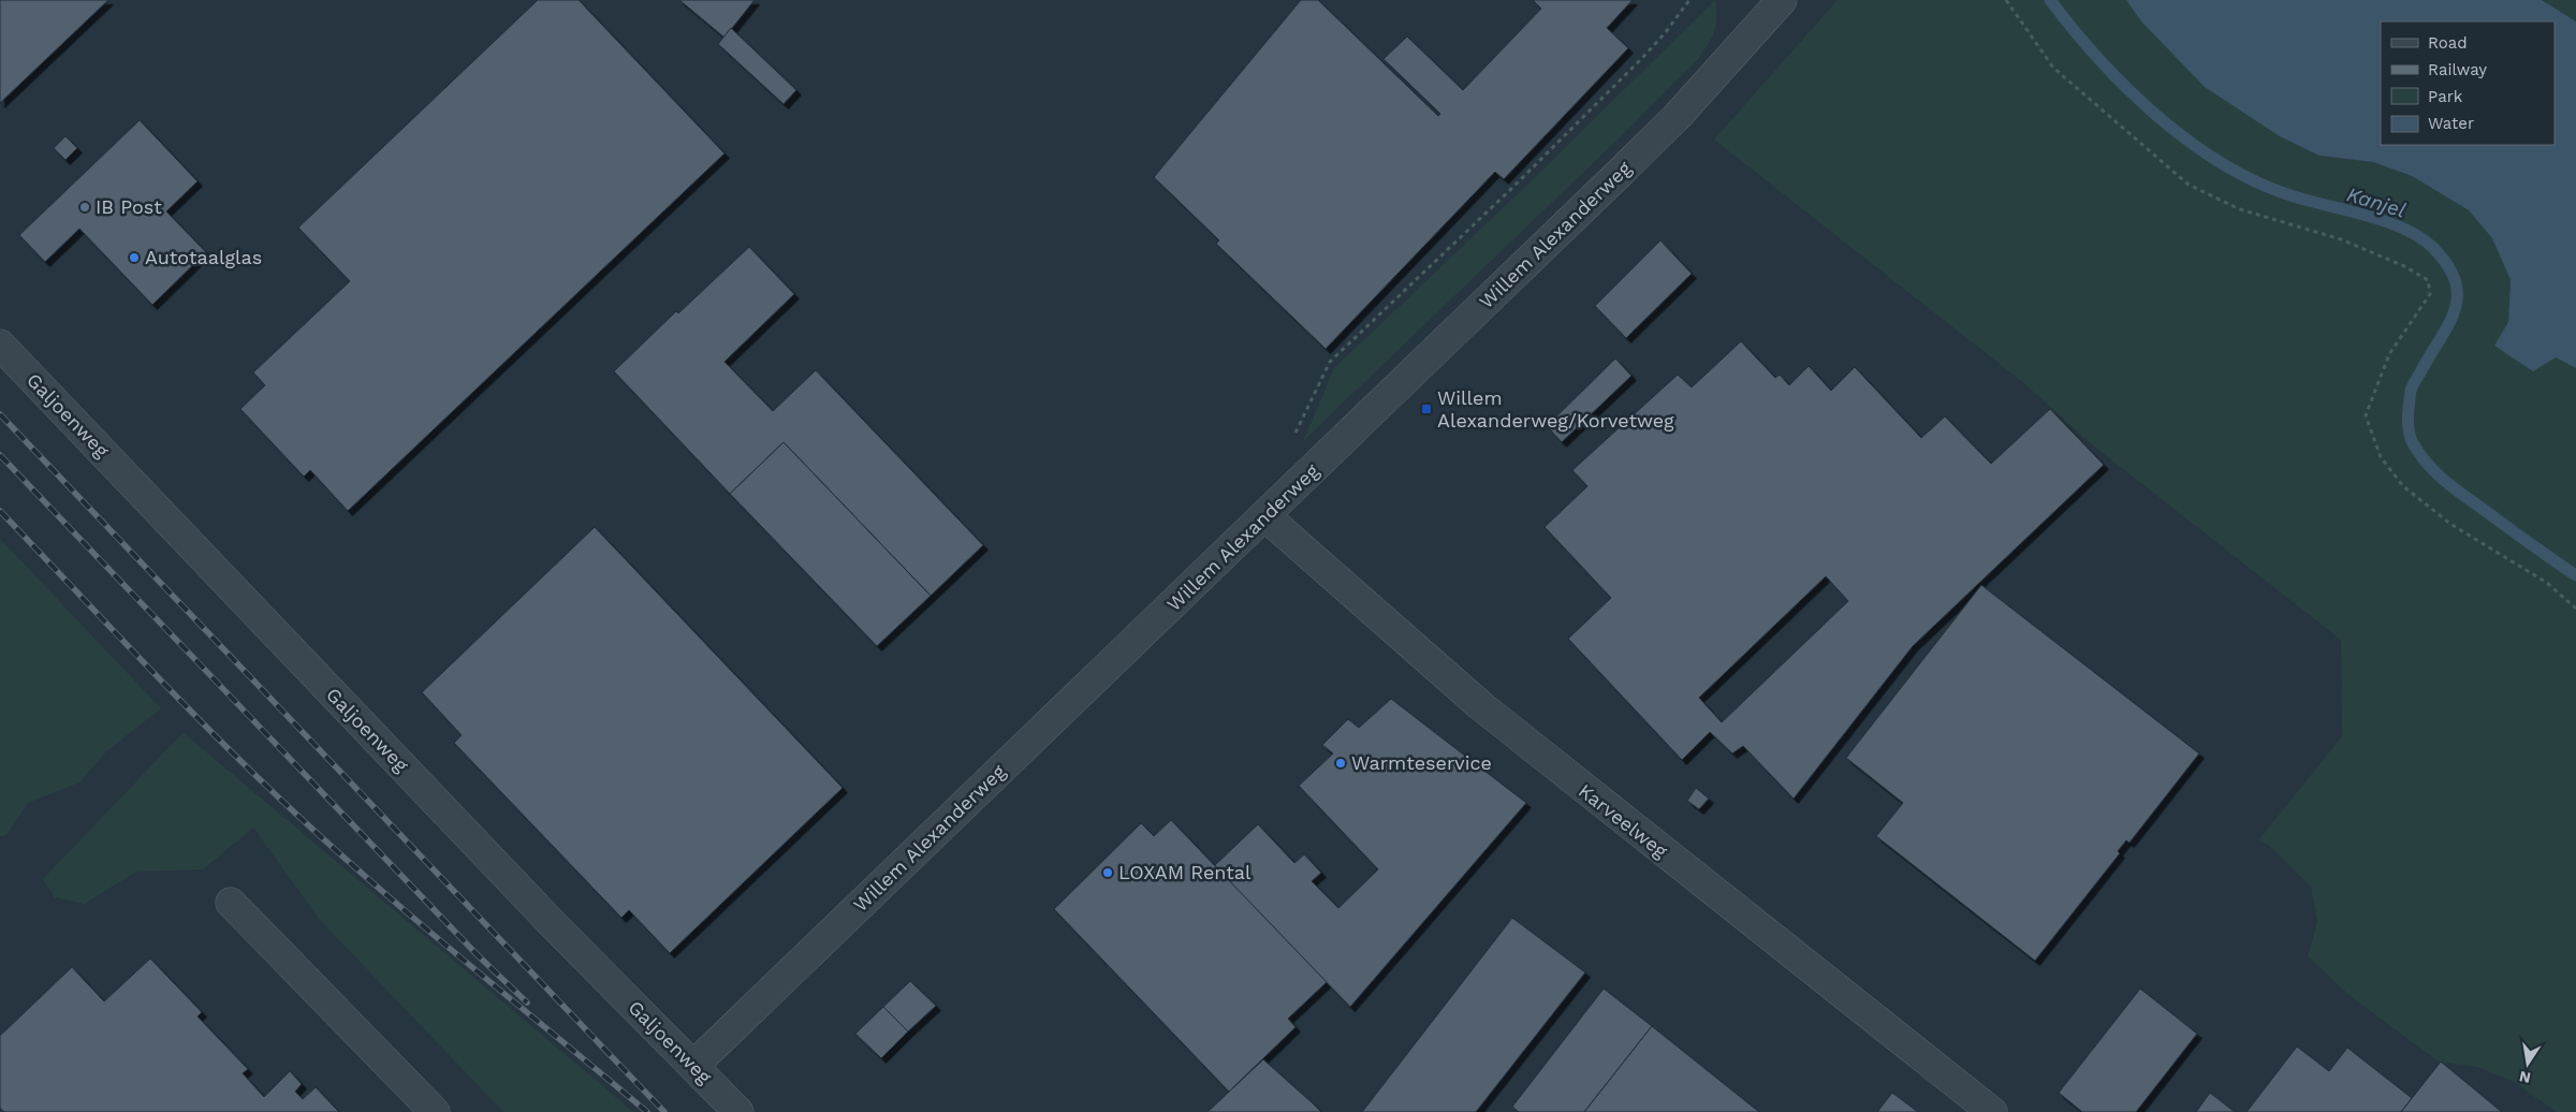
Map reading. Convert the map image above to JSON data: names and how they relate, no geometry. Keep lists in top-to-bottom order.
{
  "streets": {
    "street": ["Willem Alexanderweg", "Galjoenweg", "Karveelweg"]
  },
  "crossings": [
    ["Willem Alexanderweg", "Galjoenweg"],
    ["Willem Alexanderweg", "Karveelweg"]
  ],
  "water": ["Kanjel"],
  "places": {
    "other": [
      "IB Post",
      "Autotaalglas",
      "Warmteservice",
      "LOXAM Rental"
    ],
    "transit": ["Willem Alexanderweg/Korvetweg"]
  },
  "legend": [
    "Road",
    "Railway",
    "Park",
    "Water"
  ],
  "north": "bottom"
}
